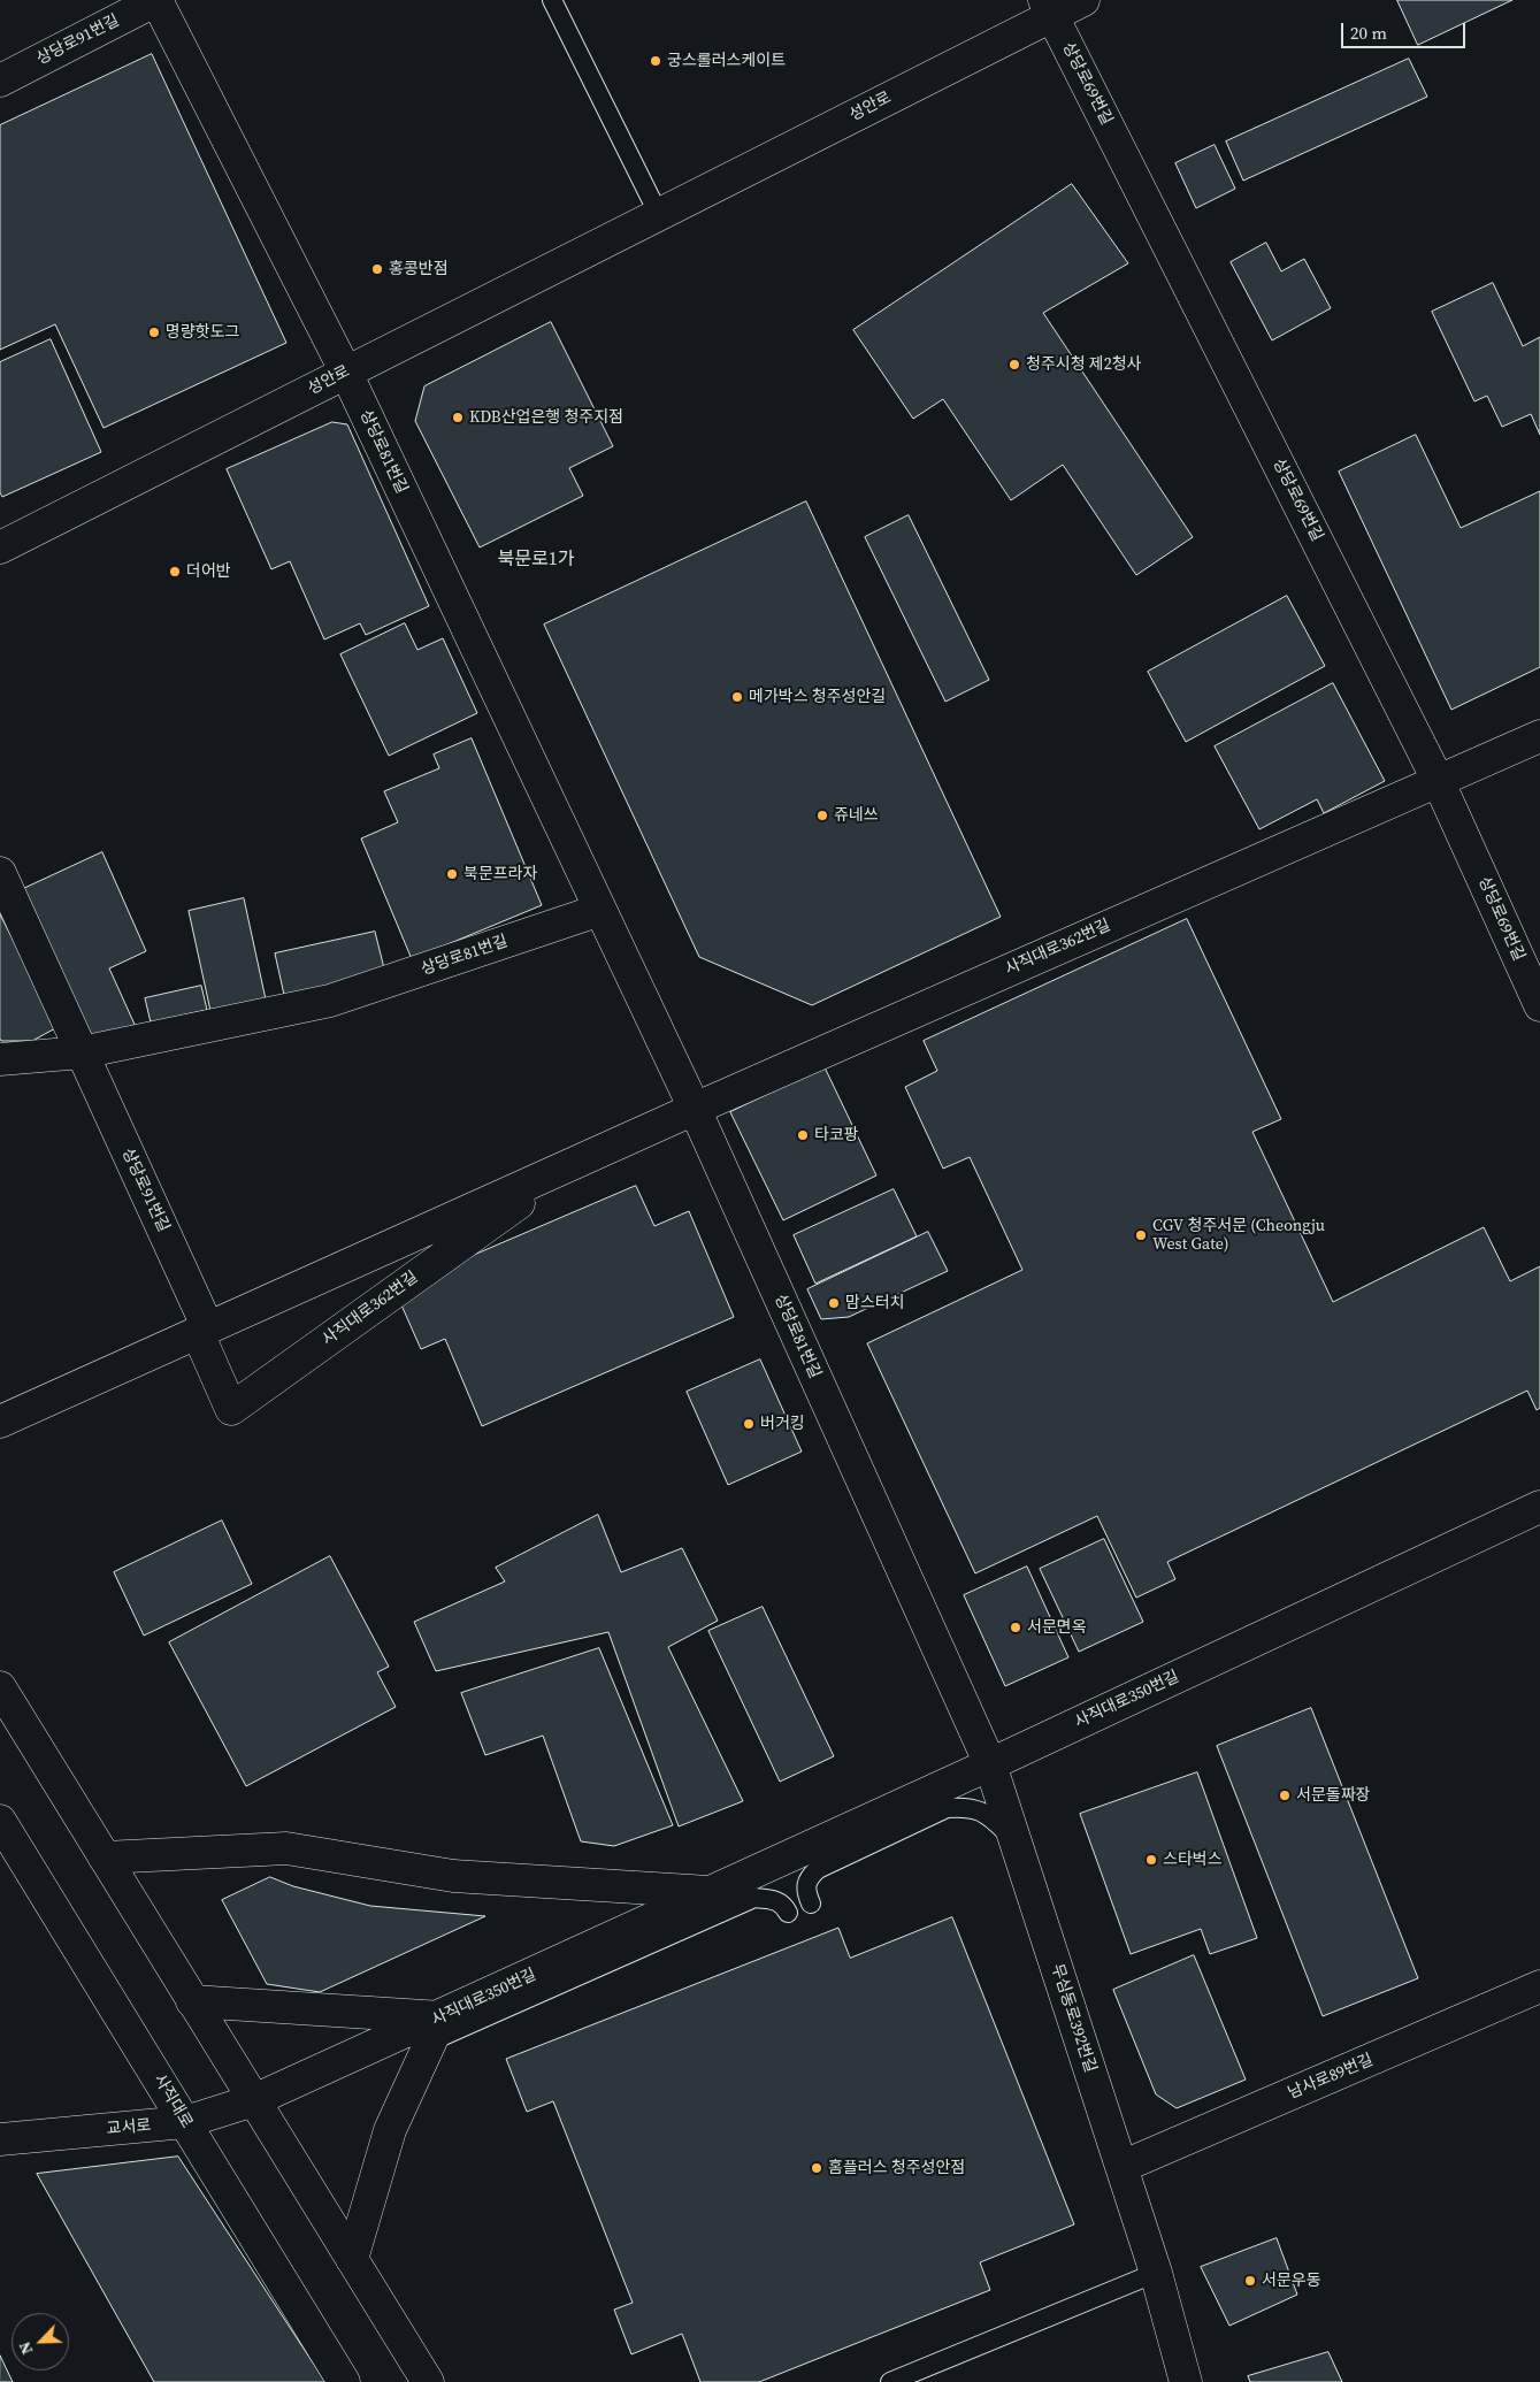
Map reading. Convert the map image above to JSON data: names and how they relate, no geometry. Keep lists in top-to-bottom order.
{
  "streets": {
    "street": [
      "상당로91번길",
      "상당로69번길",
      "성안로",
      "상당로81번길",
      "사직대로362번길",
      "사직대로350번길",
      "무심동로392번길",
      "남사로89번길",
      "사직대로",
      "교서로"
    ]
  },
  "crossings": [
    ["상당로91번길", "상당로81번길"],
    ["상당로91번길", "사직대로362번길"],
    ["상당로69번길", "성안로"],
    ["상당로69번길", "사직대로362번길"],
    ["성안로", "상당로81번길"],
    ["상당로81번길", "사직대로362번길"],
    ["상당로81번길", "사직대로350번길"],
    ["상당로81번길", "무심동로392번길"],
    ["사직대로350번길", "무심동로392번길"],
    ["사직대로350번길", "교서로"],
    ["무심동로392번길", "남사로89번길"],
    ["사직대로", "교서로"]
  ],
  "districts": ["북문로1가"],
  "places": [
    "궁스롤러스케이트",
    "홍콩반점",
    "명량핫도그",
    "청주시청 제2청사",
    "KDB산업은행 청주지점",
    "더어반",
    "메가박스 청주성안길",
    "쥬네쓰",
    "북문프라자",
    "타코팡",
    "CGV 청주서문 (Cheongju West Gate)",
    "맘스터치",
    "버거킹",
    "서문면옥",
    "서문돌짜장",
    "스타벅스",
    "홈플러스 청주성안점",
    "서문우동"
  ],
  "scale_bar": "20 m",
  "north": "bottom left"
}
